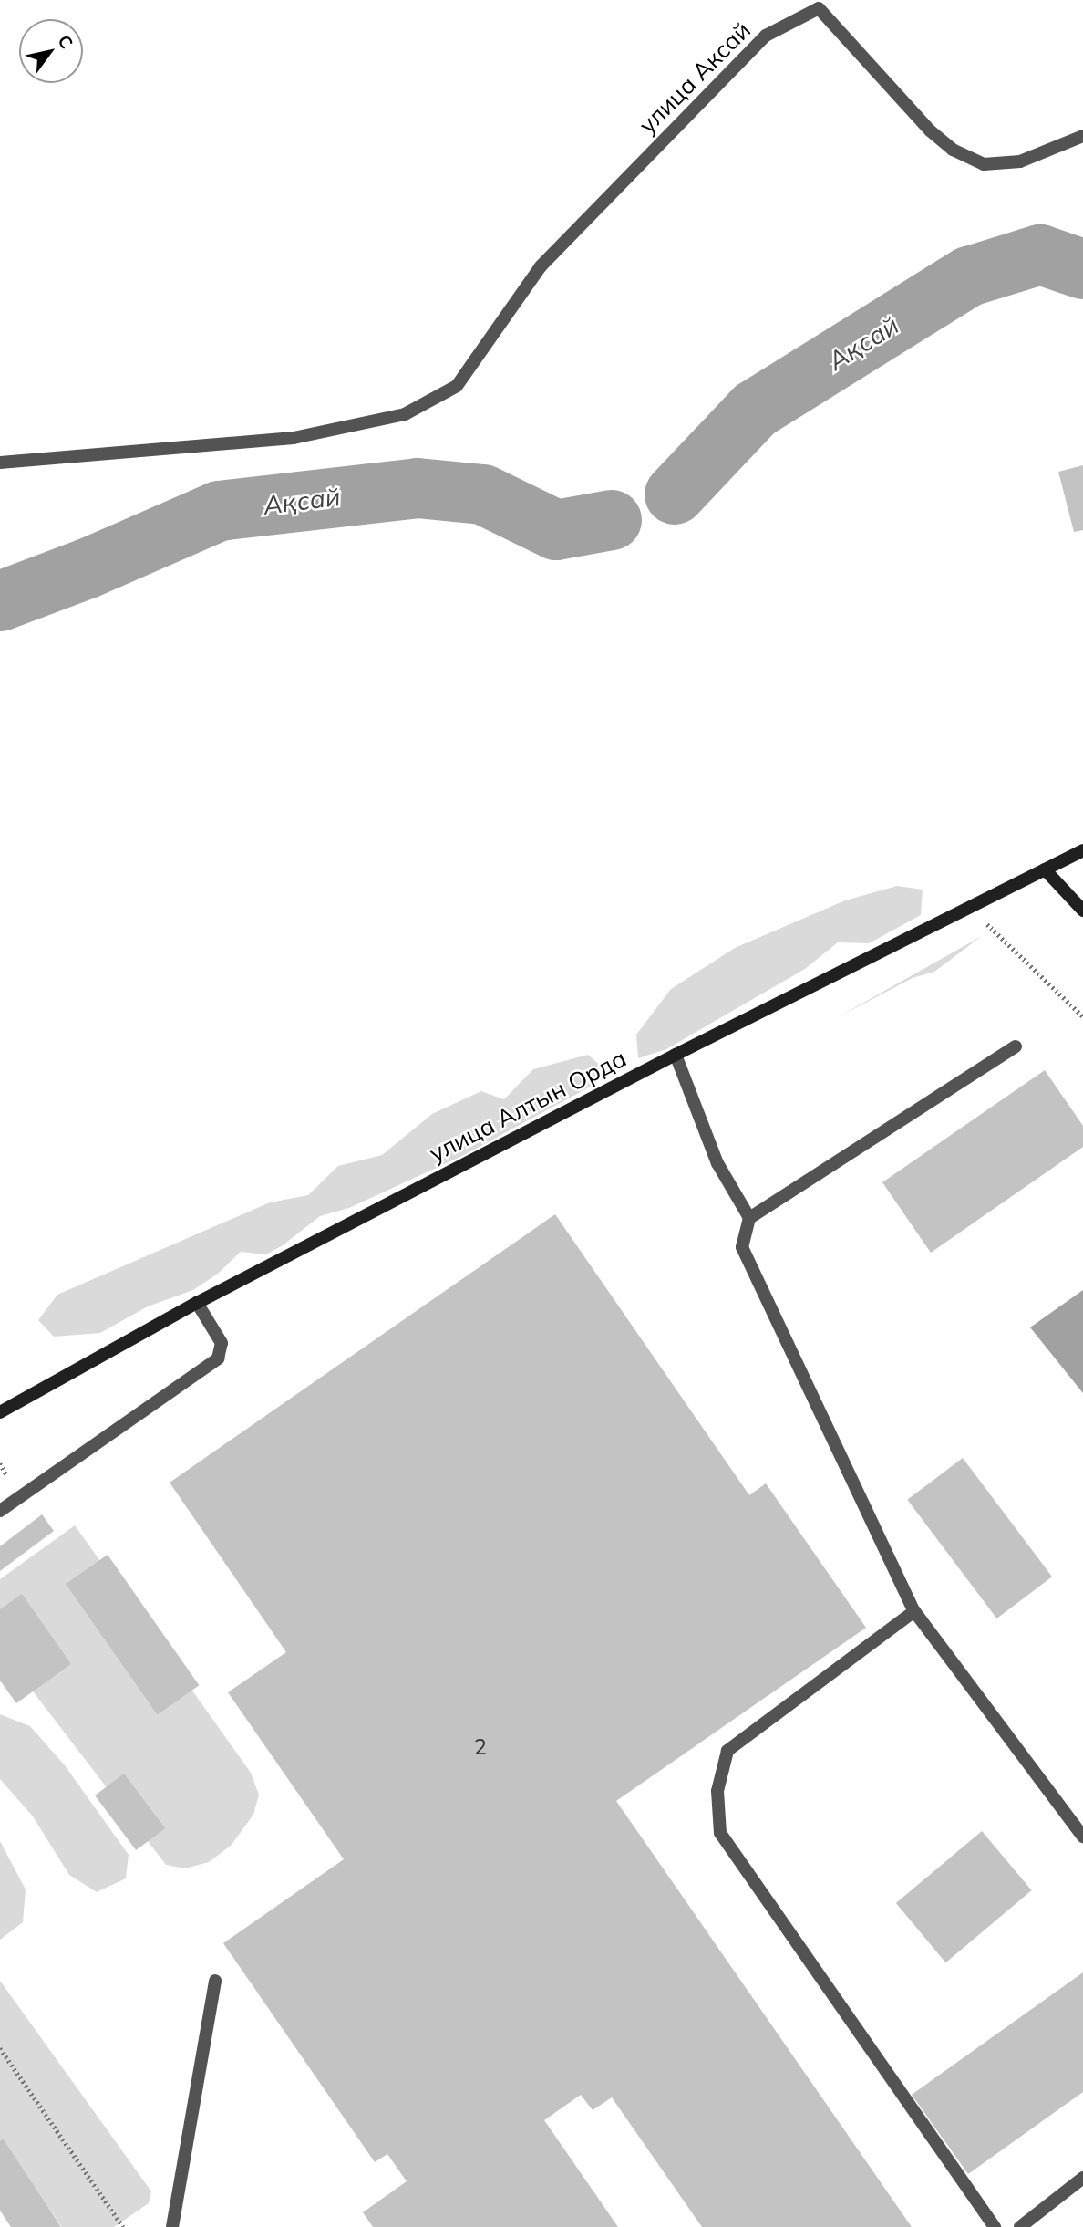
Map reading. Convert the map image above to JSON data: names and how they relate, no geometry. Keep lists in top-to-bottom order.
{
  "streets": {
    "main road": ["улица Алтын Орда"],
    "street": ["улица Аксай"]
  },
  "water": ["Ақсай"],
  "house_numbers": ["2"],
  "north": "top right"
}
